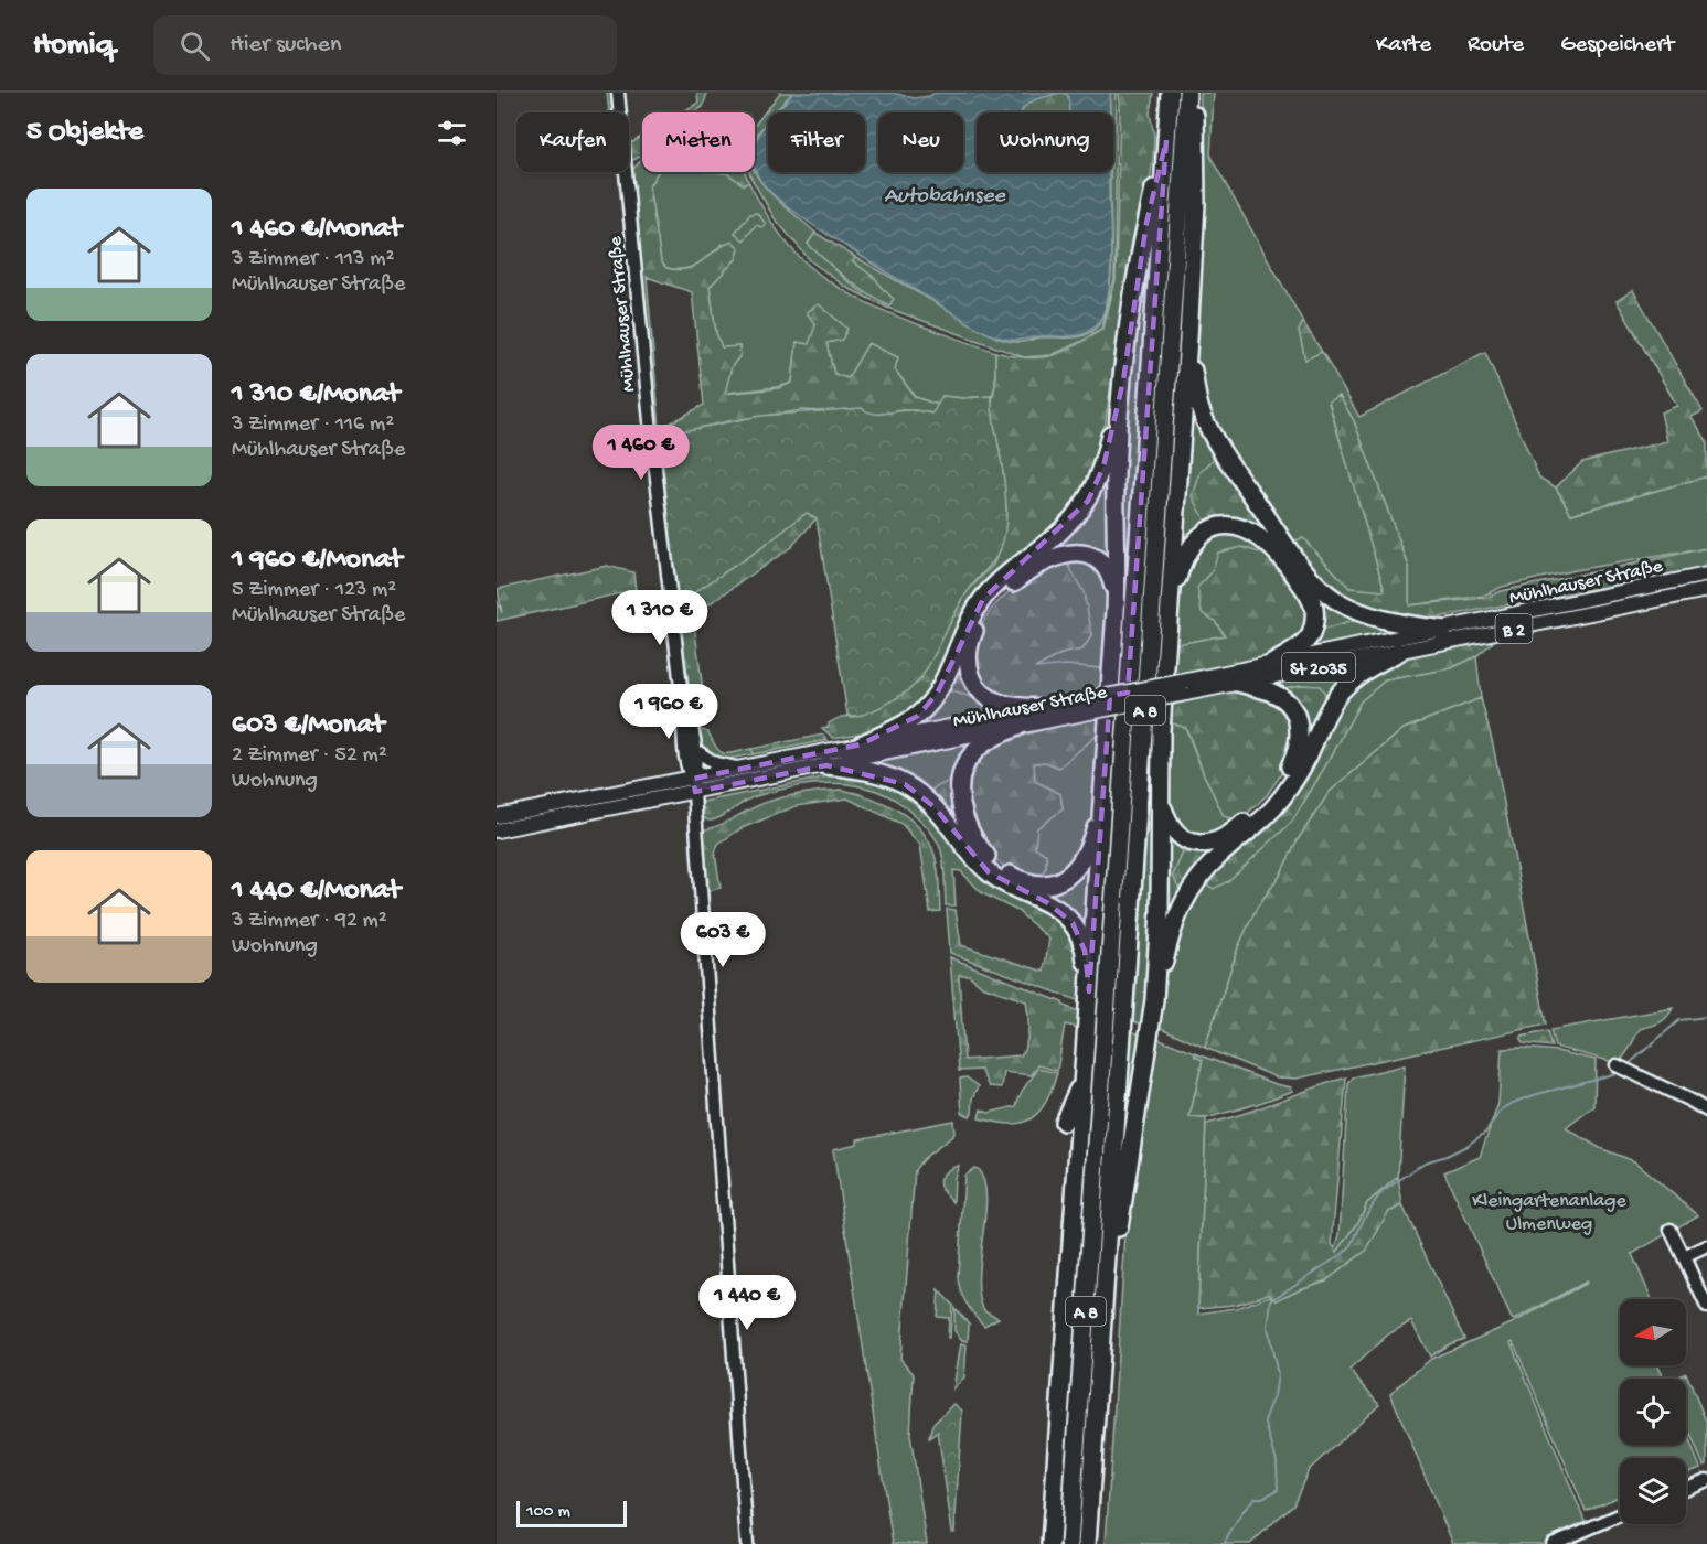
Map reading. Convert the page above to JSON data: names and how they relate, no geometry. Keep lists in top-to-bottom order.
{
  "streets": {
    "highway": ["A 8"],
    "main road": ["Mühlhauser Straße", "B 2", "St 2035"]
  },
  "water": ["Autobahnsee"],
  "parks": ["Kleingartenanlage Ulmenweg"],
  "scale_bar": "100 m",
  "north": "left",
  "page": {
    "header": "Homiq",
    "search": "Hier suchen",
    "nav": ["Karte", "Route", "Gespeichert"],
    "heading": "5 Objekte",
    "chip": [
      "Kaufen",
      "Mieten",
      "Filter",
      "Neu",
      "Wohnung"
    ],
    "list": [
      {
        "name": "1 460 €/Monat",
        "note": "3 Zimmer · 113 m² · Mühlhauser Straße"
      },
      {
        "name": "1 310 €/Monat",
        "note": "3 Zimmer · 116 m² · Mühlhauser Straße"
      },
      {
        "name": "1 960 €/Monat",
        "note": "5 Zimmer · 123 m² · Mühlhauser Straße"
      },
      {
        "name": "603 €/Monat",
        "note": "2 Zimmer · 52 m² · Wohnung"
      },
      {
        "name": "1 440 €/Monat",
        "note": "3 Zimmer · 92 m² · Wohnung"
      }
    ],
    "price": [
      "1 460 €",
      "1 310 €",
      "1 960 €",
      "603 €",
      "1 440 €"
    ],
    "scale": "100 m"
  }
}
